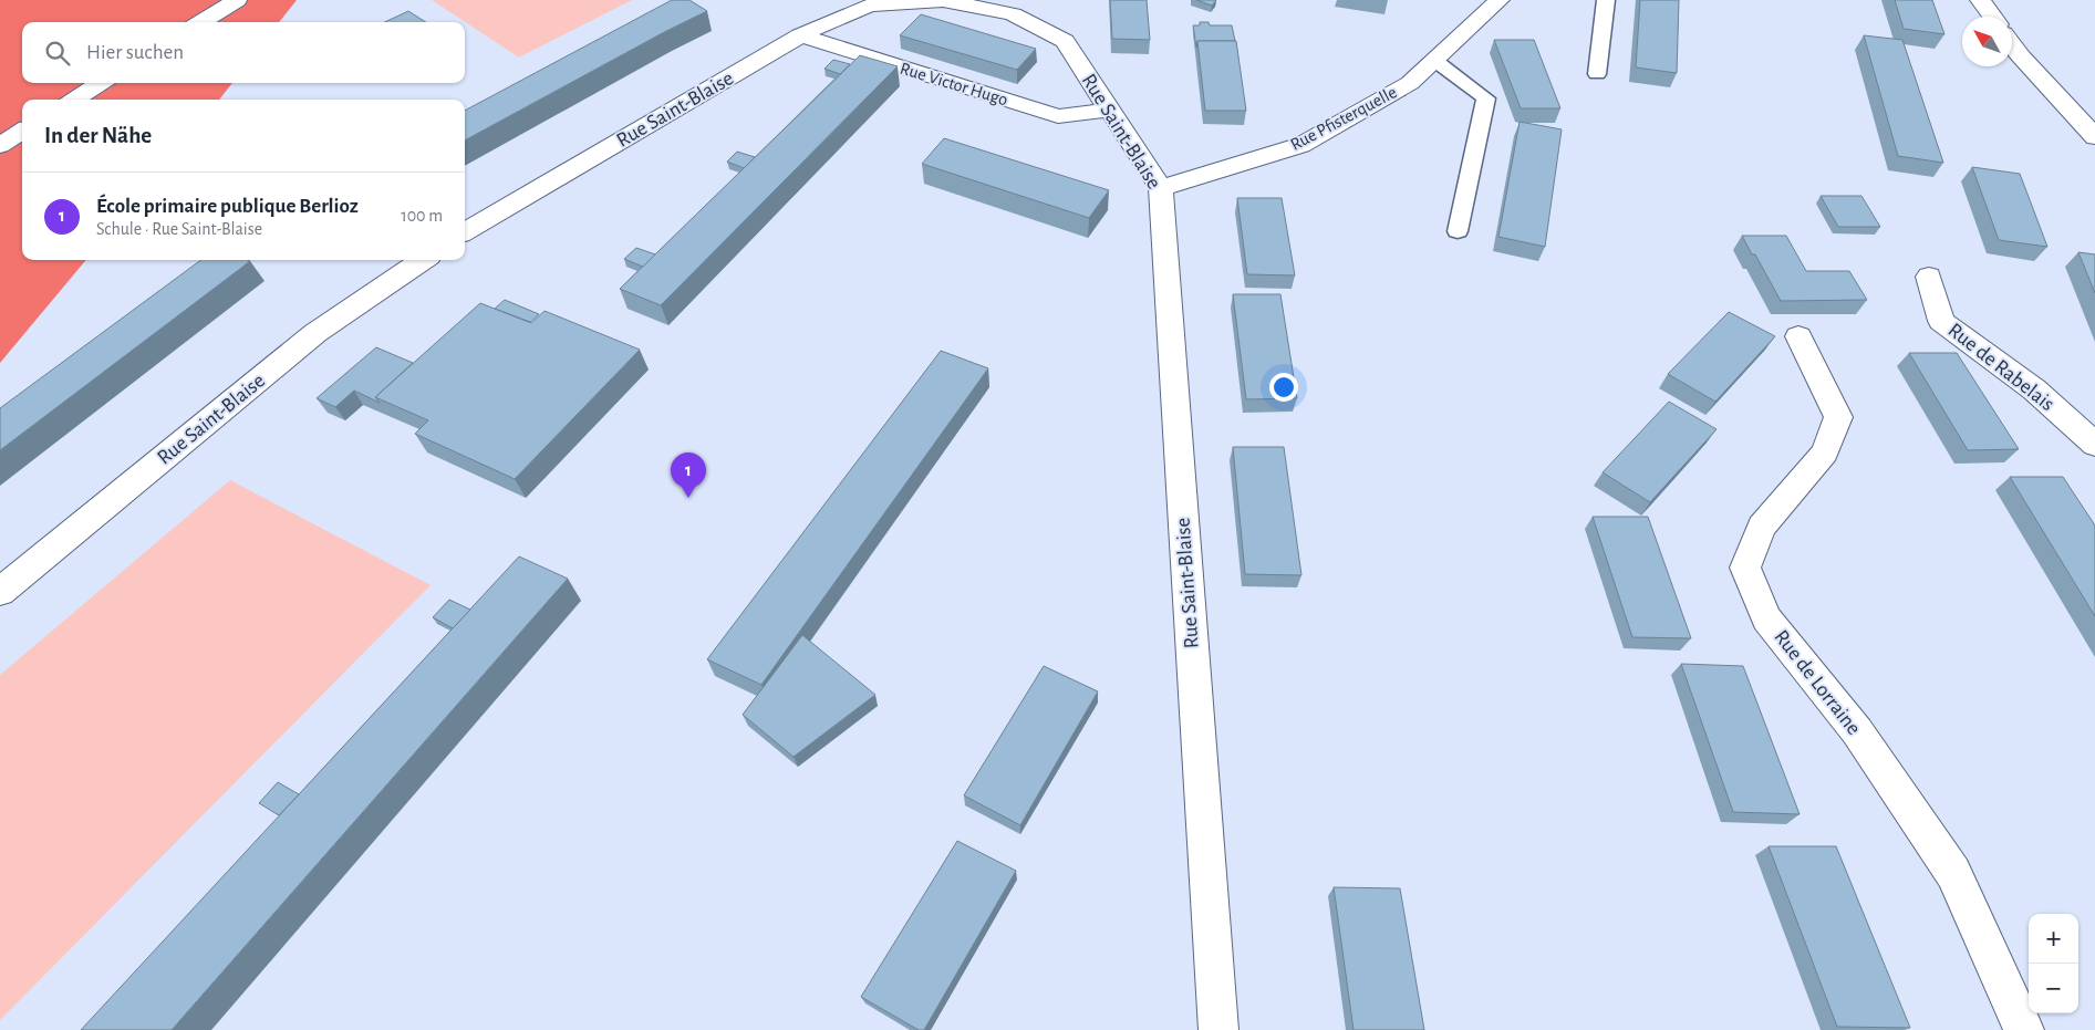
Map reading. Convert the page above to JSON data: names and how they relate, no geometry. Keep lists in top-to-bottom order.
{
  "streets": {
    "street": [
      "Rue Victor Hugo",
      "Rue Saint-Blaise",
      "Rue Pfisterquelle",
      "Rue de Rabelais",
      "Rue de Lorraine"
    ]
  },
  "crossings": [
    ["Rue Victor Hugo", "Rue Saint-Blaise"],
    ["Rue Saint-Blaise", "Rue Pfisterquelle"]
  ],
  "north": "top left",
  "page": {
    "search": "Hier suchen",
    "heading": "In der Nähe",
    "list": [
      {
        "mark": "1",
        "name": "École primaire publique Berlioz",
        "note": "Schule · Rue Saint-Blaise",
        "value": "100 m"
      }
    ],
    "pins": "1",
    "map_buttons": ["+", "−"]
  }
}
